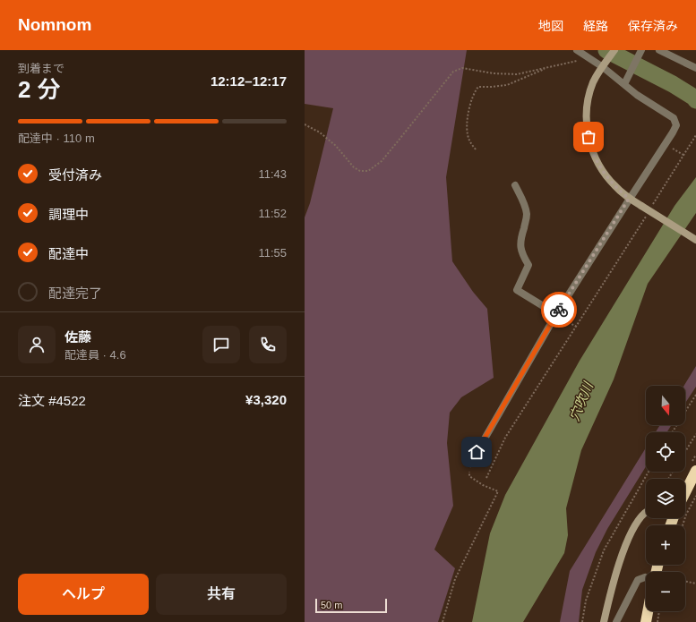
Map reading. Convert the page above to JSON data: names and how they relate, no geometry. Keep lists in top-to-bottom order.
{
  "water": ["穴吹川"],
  "scale_bar": "50 m",
  "north": "bottom",
  "page": {
    "header": "Nomnom",
    "nav": ["地図", "経路", "保存済み"],
    "heading": ["2 分", "到着まで", "12:12–12:17"],
    "panel": [
      "佐藤",
      "配達員 · 4.6",
      "注文 #4522",
      "¥3,320"
    ],
    "bar": "配達中 · 110 m",
    "list": [
      ["受付済み", "11:43"],
      ["調理中", "11:52"],
      ["配達中", "11:55"],
      "配達完了"
    ],
    "map_buttons": ["+", "−"],
    "buttons": ["ヘルプ", "共有"],
    "scale": "50 m"
  }
}
